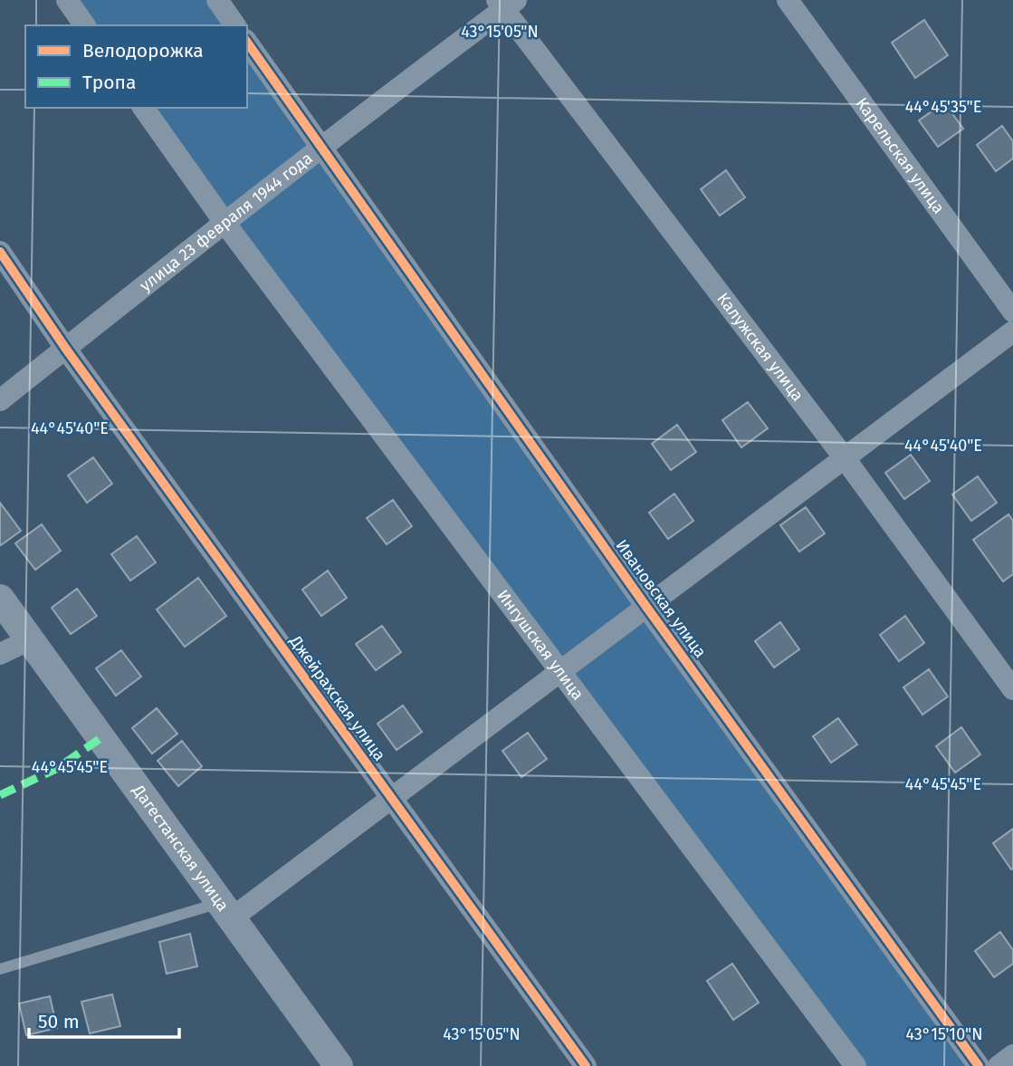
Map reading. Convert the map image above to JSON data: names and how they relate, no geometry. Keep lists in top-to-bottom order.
{
  "streets": {
    "street": [
      "Карельская улица",
      "улица 23 февраля 1944 года",
      "Калужская улица",
      "Ивановская улица",
      "Ингушская улица",
      "Джейрахская улица",
      "Дагестанская улица"
    ]
  },
  "crossings": [
    ["улица 23 февраля 1944 года", "Калужская улица"],
    ["улица 23 февраля 1944 года", "Ивановская улица"],
    ["улица 23 февраля 1944 года", "Ингушская улица"],
    ["улица 23 февраля 1944 года", "Джейрахская улица"]
  ],
  "legend": ["Велодорожка", "Тропа"],
  "scale_bar": "50 m",
  "coordinates": [
    "43°15'05\"N",
    "44°45'35\"E",
    "44°45'40\"E",
    "44°45'45\"E",
    "43°15'10\"N"
  ]
}
